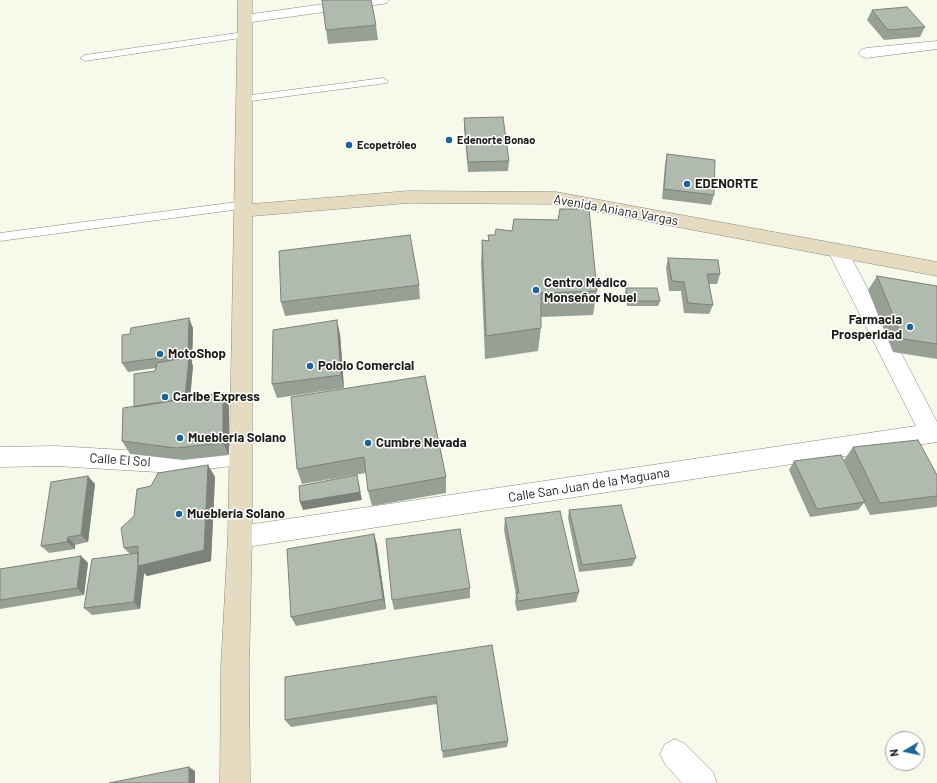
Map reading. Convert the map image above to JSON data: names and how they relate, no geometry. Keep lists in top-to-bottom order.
{
  "streets": {
    "main road": ["Avenida Aniana Vargas"],
    "street": ["Calle El Sol", "Calle San Juan de la Maguana"]
  },
  "places": [
    "Edenorte Bonao",
    "Ecopetróleo",
    "EDENORTE",
    "Centro Médico Monseñor Nouel",
    "Farmacia Prosperidad",
    "MotoShop",
    "Pololo Comercial",
    "Caribe Express",
    "Muebleria Solano",
    "Cumbre Nevada",
    "Mueblería Solano"
  ],
  "north": "left"
}
